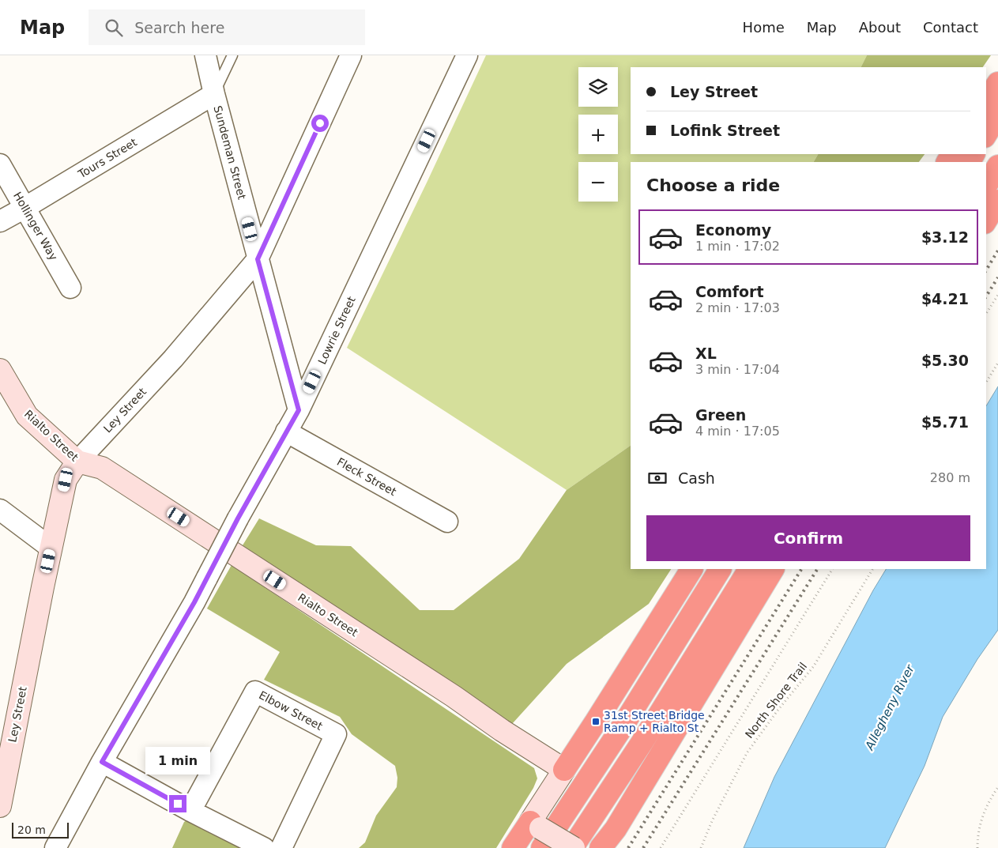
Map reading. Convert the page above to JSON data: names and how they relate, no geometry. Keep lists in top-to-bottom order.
{
  "streets": {
    "street": [
      "Sundeman Street",
      "Tours Street",
      "Hollinger Way",
      "Lowrie Street",
      "Ley Street",
      "Rialto Street",
      "Fleck Street",
      "Elbow Street"
    ],
    "path": ["North Shore Trail"]
  },
  "crossings": [
    ["Sundeman Street", "Tours Street"],
    ["Sundeman Street", "Lowrie Street"],
    ["Sundeman Street", "Ley Street"],
    ["Tours Street", "Hollinger Way"],
    ["Lowrie Street", "Fleck Street"],
    ["Ley Street", "Rialto Street"]
  ],
  "water": ["Allegheny River"],
  "places": {
    "transit": ["31st Street Bridge Ramp + Rialto St"]
  },
  "scale_bar": "20 m",
  "page": {
    "header": "Map",
    "search": "Search here",
    "nav": [
      "Home",
      "Map",
      "About",
      "Contact"
    ],
    "map_buttons": ["+", "−"],
    "banner": ["Ley Street", "Lofink Street"],
    "heading": "Choose a ride",
    "list": [
      {
        "name": "Economy",
        "note": "1 min · 17:02",
        "value": "$3.12"
      },
      {
        "name": "Comfort",
        "note": "2 min · 17:03",
        "value": "$4.21"
      },
      {
        "name": "XL",
        "note": "3 min · 17:04",
        "value": "$5.30"
      },
      {
        "name": "Green",
        "note": "4 min · 17:05",
        "value": "$5.71"
      }
    ],
    "pay": ["Cash", "280 m"],
    "buttons": "Confirm",
    "bubble": "1 min",
    "scale": "20 m"
  }
}
